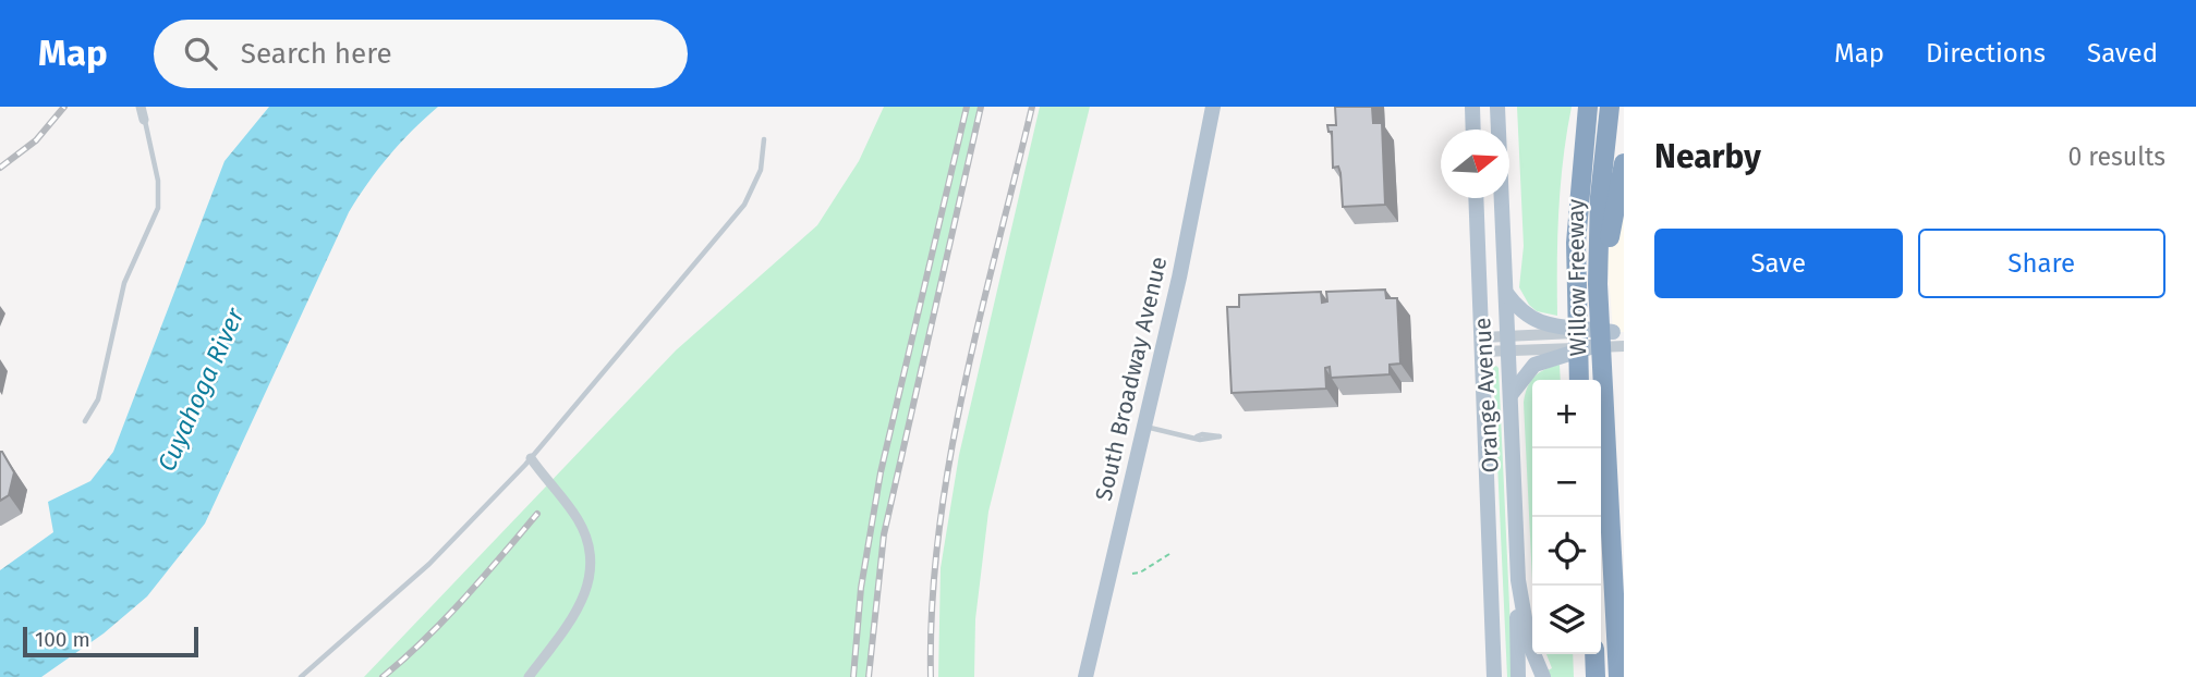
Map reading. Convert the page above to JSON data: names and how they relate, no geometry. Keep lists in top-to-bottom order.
{
  "streets": {
    "highway": ["Willow Freeway"],
    "main road": ["South Broadway Avenue", "Orange Avenue"]
  },
  "water": ["Cuyahoga River"],
  "scale_bar": "100 m",
  "north": "right",
  "page": {
    "header": "Map",
    "search": "Search here",
    "nav": ["Map", "Directions", "Saved"],
    "heading": ["Nearby", "0 results"],
    "buttons": ["Save", "Share"],
    "map_buttons": ["+", "−"],
    "scale": "100 m"
  }
}
